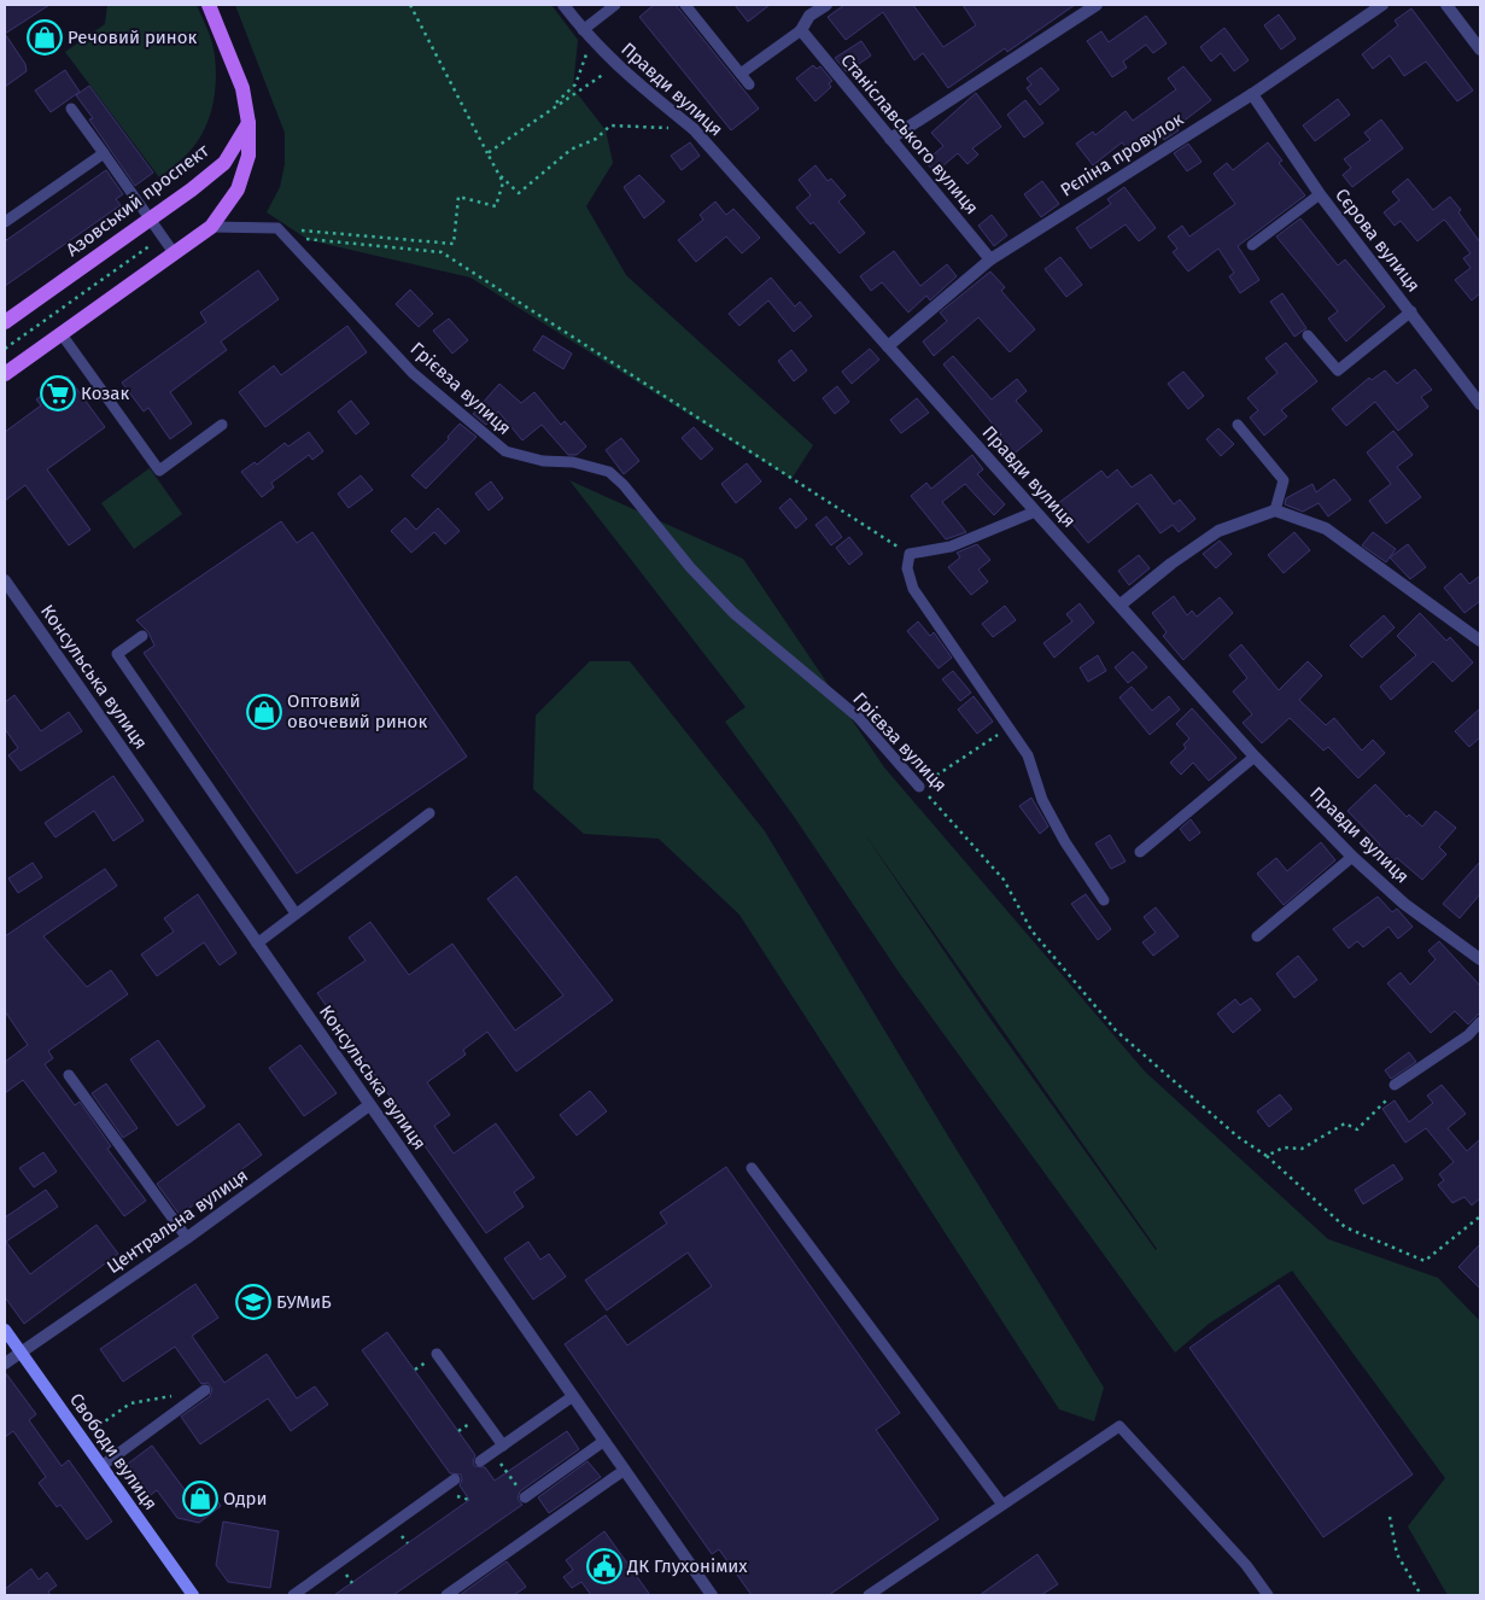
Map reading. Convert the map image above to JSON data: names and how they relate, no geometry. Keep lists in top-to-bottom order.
{
  "streets": {
    "main road": ["Азовський проспект", "Свободи вулиця"],
    "street": [
      "Правди вулиця",
      "Станіславського вулиця",
      "Рєпіна провулок",
      "Сєрова вулиця",
      "Консульська вулиця",
      "Центральна вулиця"
    ],
    "lane": ["Грієвза вулиця"]
  },
  "crossings": [
    ["Правди вулиця", "Рєпіна провулок"],
    ["Станіславського вулиця", "Рєпіна провулок"],
    ["Рєпіна провулок", "Сєрова вулиця"],
    ["Консульська вулиця", "Центральна вулиця"],
    ["Центральна вулиця", "Свободи вулиця"]
  ],
  "places": {
    "shop": ["Речовий ринок", "Оптовий овочевий ринок", "Одри"],
    "supermarket": ["Козак"],
    "school or university": ["БУМиБ"],
    "public building": ["ДК Глухонімих"]
  }
}
